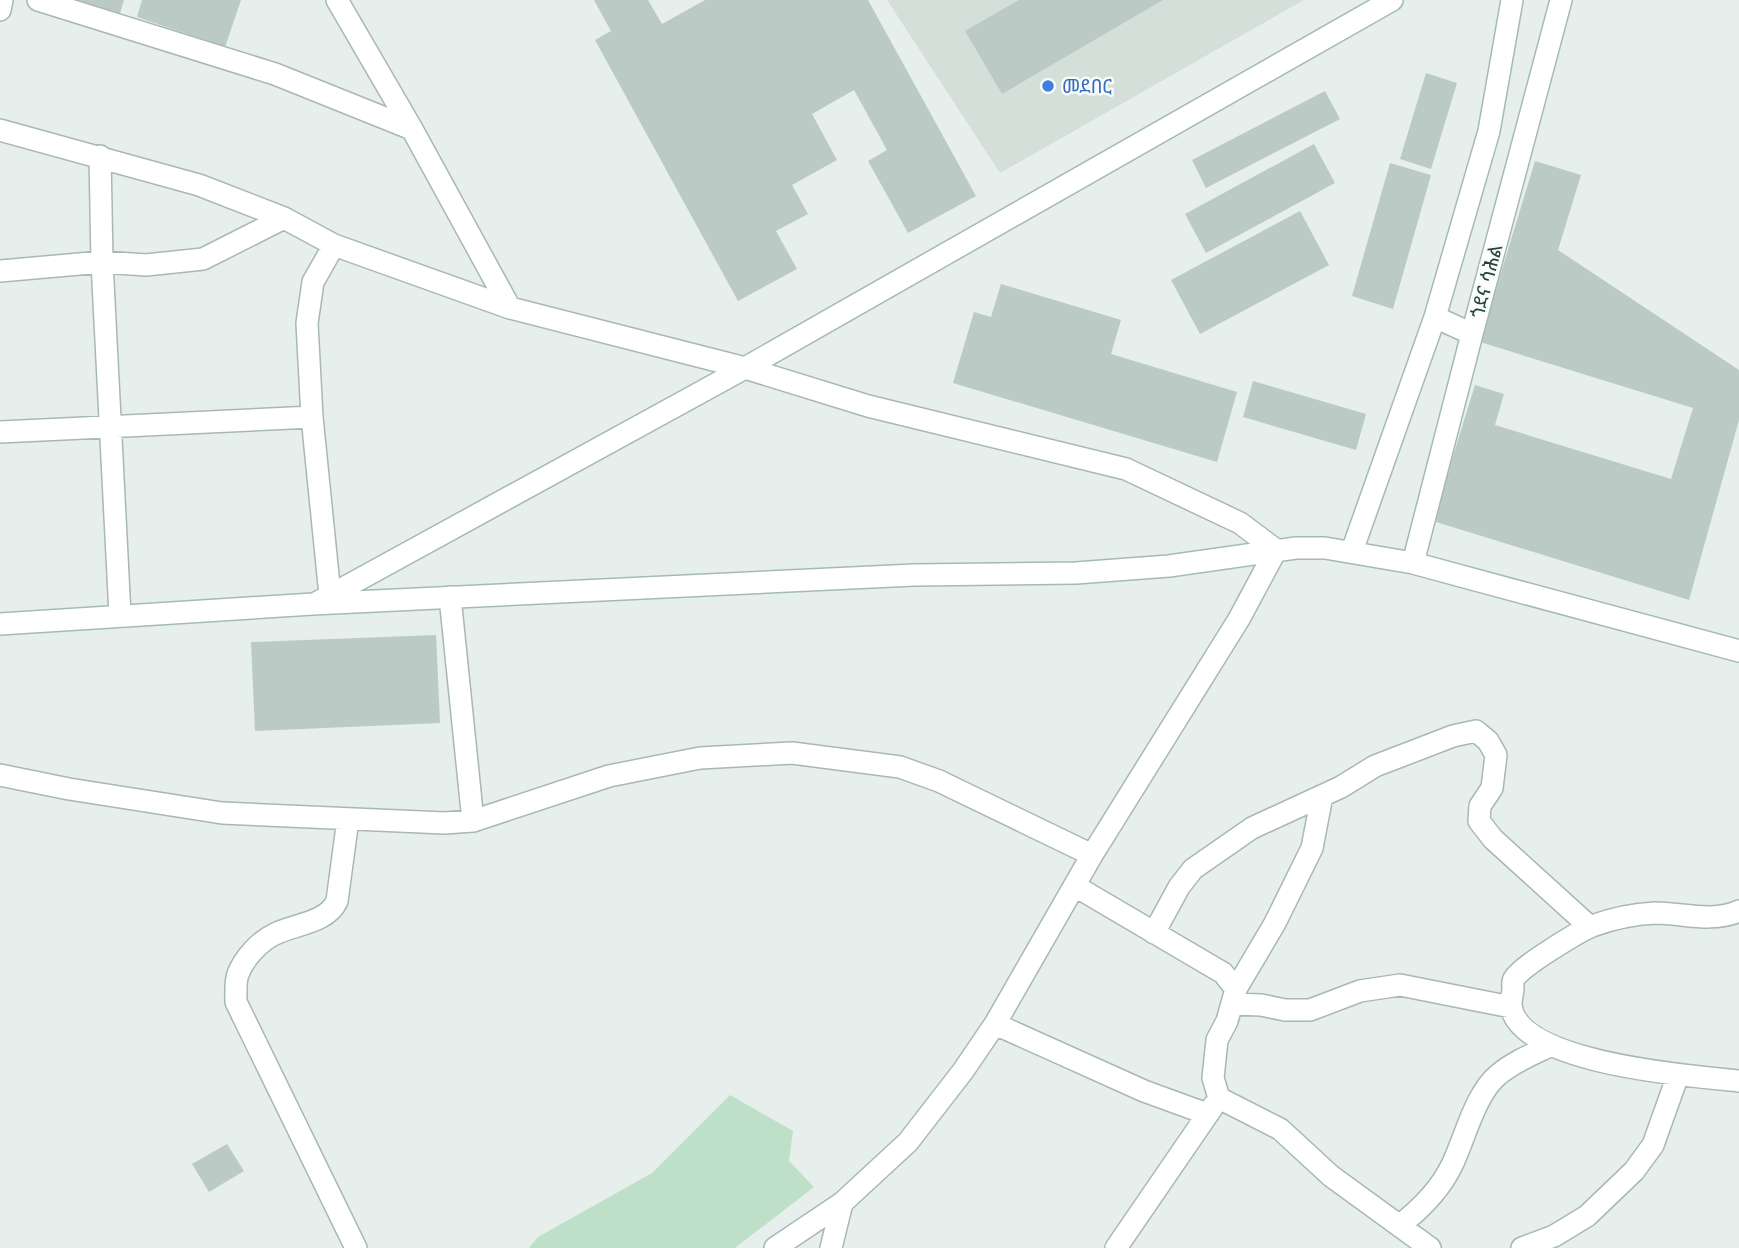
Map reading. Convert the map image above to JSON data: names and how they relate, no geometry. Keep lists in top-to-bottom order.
{
  "streets": {
    "street": ["ጎደና ሳሕል"]
  },
  "places": ["መደበር"]
}
